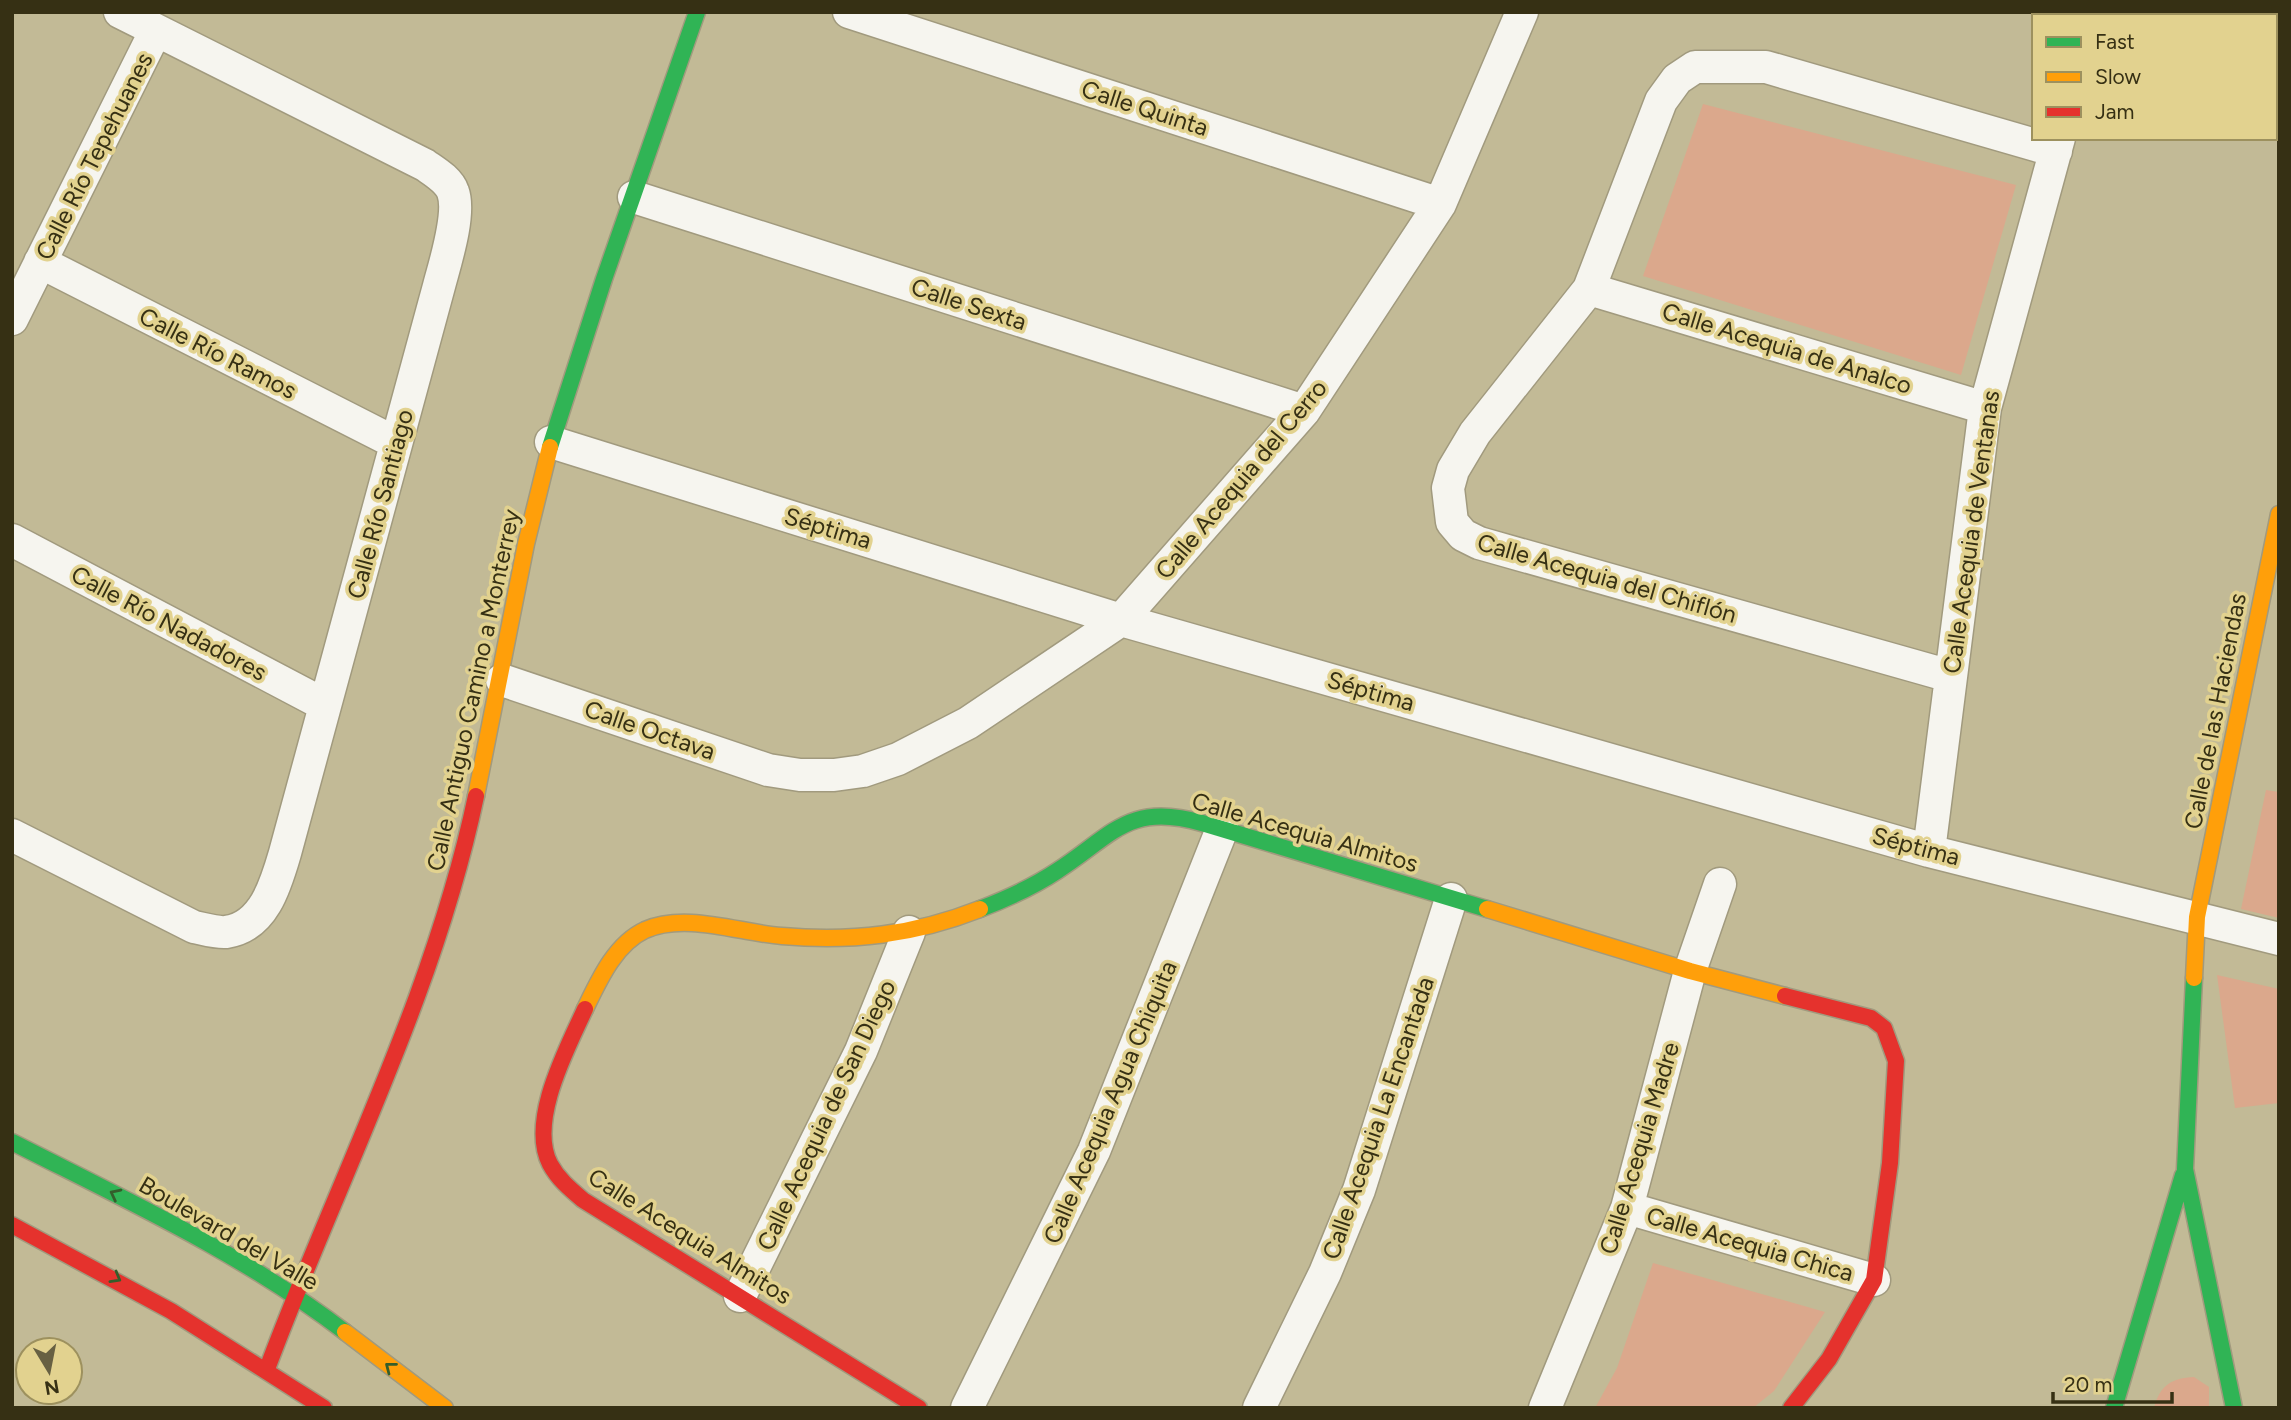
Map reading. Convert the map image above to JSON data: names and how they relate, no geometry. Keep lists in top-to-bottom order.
{
  "streets": {
    "street": [
      "Calle Quinta",
      "Calle Río Tepehuanes",
      "Calle Sexta",
      "Calle Acequia de Analco",
      "Calle Río Ramos",
      "Calle Acequia del Cerro",
      "Calle Río Santiago",
      "Séptima",
      "Calle Acequia de Ventanas",
      "Calle Acequia del Chiflón",
      "Calle Río Nadadores",
      "Calle Antiguo Camino a Monterrey",
      "Calle de las Haciendas",
      "Calle Octava",
      "Calle Acequia Almitos",
      "Calle Acequia Agua Chiquita",
      "Calle Acequia de San Diego",
      "Calle Acequia La Encantada",
      "Calle Acequia Madre",
      "Boulevard del Valle",
      "Calle Acequia Chica"
    ]
  },
  "crossings": [
    ["Calle Quinta", "Calle Acequia del Cerro"],
    ["Calle Río Tepehuanes", "Calle Río Ramos"],
    ["Calle Río Tepehuanes", "Calle Río Santiago"],
    ["Calle Sexta", "Calle Acequia del Cerro"],
    ["Calle Sexta", "Calle Antiguo Camino a Monterrey"],
    ["Calle Acequia de Analco", "Calle Acequia de Ventanas"],
    ["Calle Acequia de Analco", "Calle Acequia del Chiflón"],
    ["Calle Río Ramos", "Calle Río Santiago"],
    ["Calle Acequia del Cerro", "Séptima"],
    ["Calle Acequia del Cerro", "Calle Octava"],
    ["Calle Río Santiago", "Calle Río Nadadores"],
    ["Séptima", "Calle Acequia de Ventanas"],
    ["Séptima", "Calle Antiguo Camino a Monterrey"],
    ["Séptima", "Calle de las Haciendas"],
    ["Calle Acequia de Ventanas", "Calle Acequia del Chiflón"],
    ["Calle Antiguo Camino a Monterrey", "Calle Octava"],
    ["Calle Antiguo Camino a Monterrey", "Boulevard del Valle"],
    ["Calle Acequia Almitos", "Calle Acequia Agua Chiquita"],
    ["Calle Acequia Almitos", "Calle Acequia de San Diego"],
    ["Calle Acequia Almitos", "Calle Acequia La Encantada"],
    ["Calle Acequia Almitos", "Calle Acequia Madre"],
    ["Calle Acequia Almitos", "Calle Acequia Chica"],
    ["Calle Acequia Madre", "Calle Acequia Chica"]
  ],
  "legend": ["Fast", "Slow", "Jam"],
  "scale_bar": "20 m",
  "north": "bottom"
}
